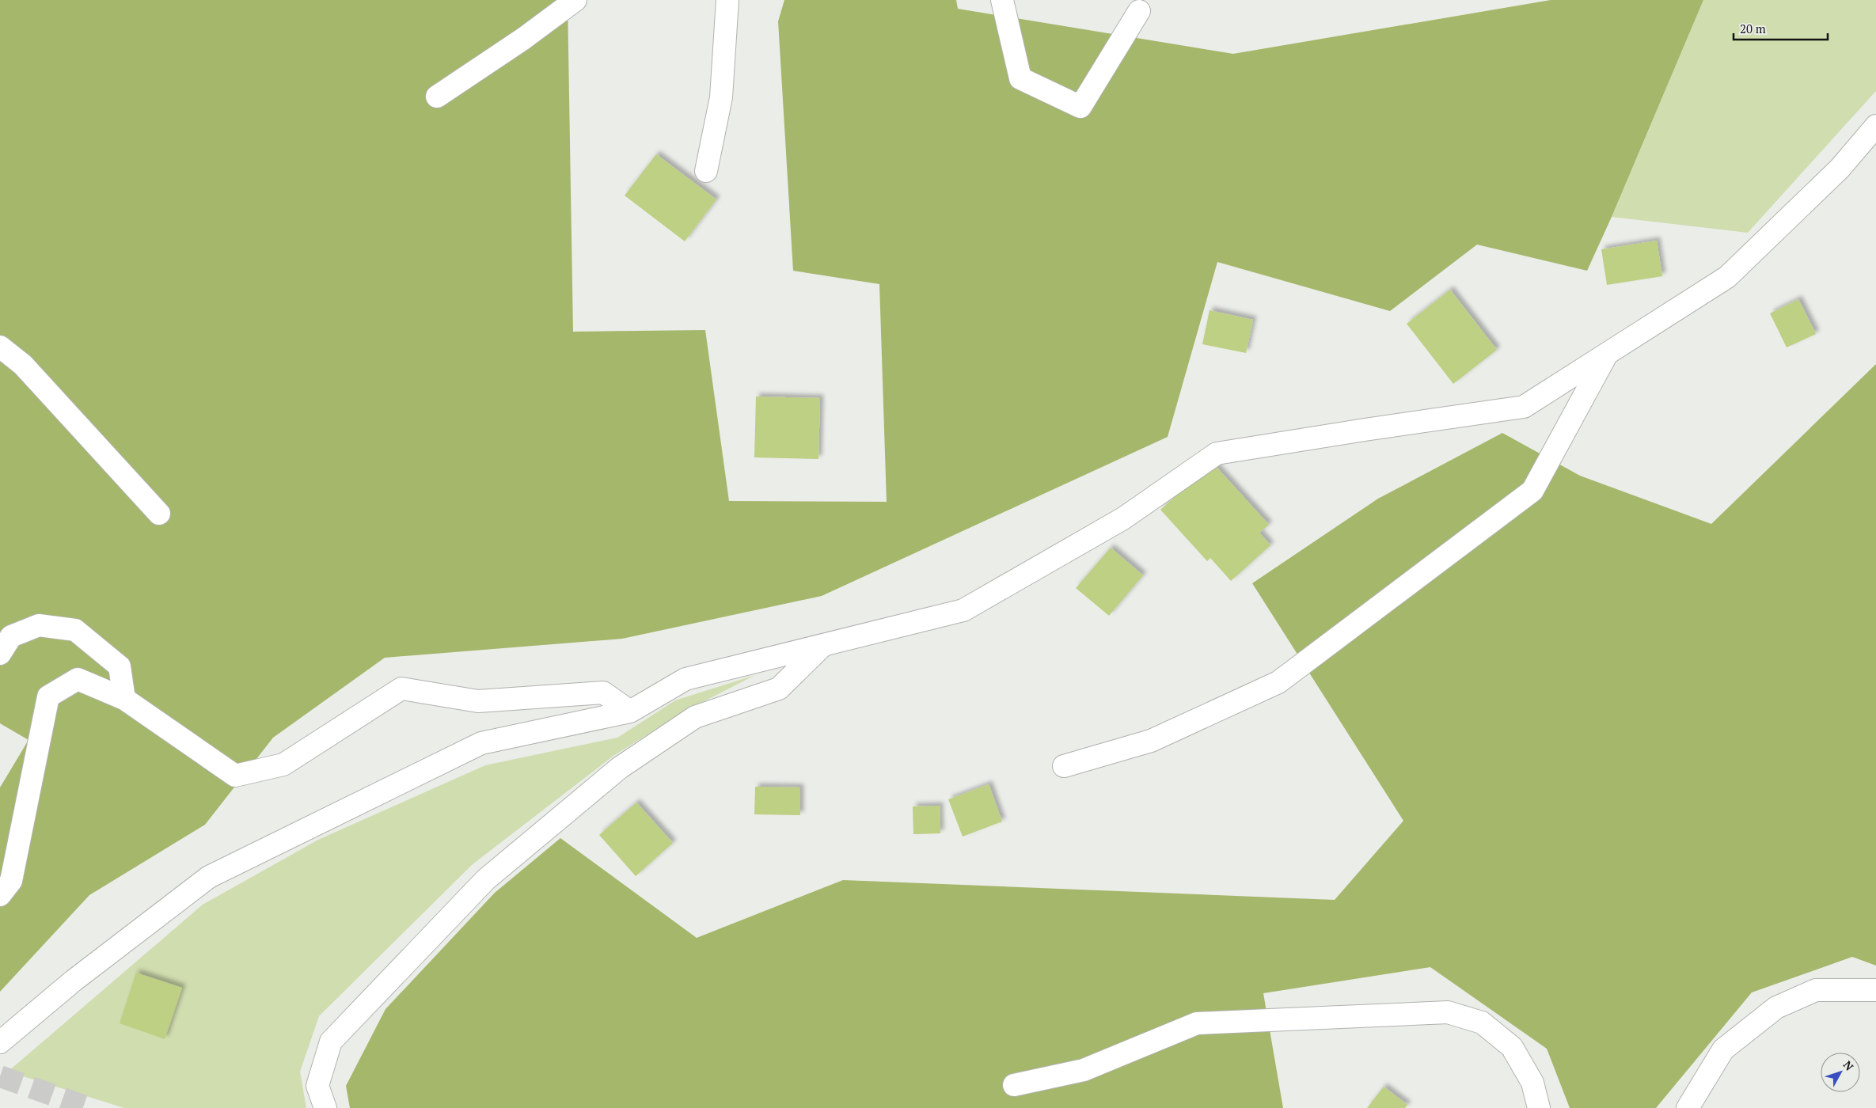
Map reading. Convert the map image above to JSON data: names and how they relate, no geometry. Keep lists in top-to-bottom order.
{
  "scale_bar": "20 m",
  "north": "top right"
}
